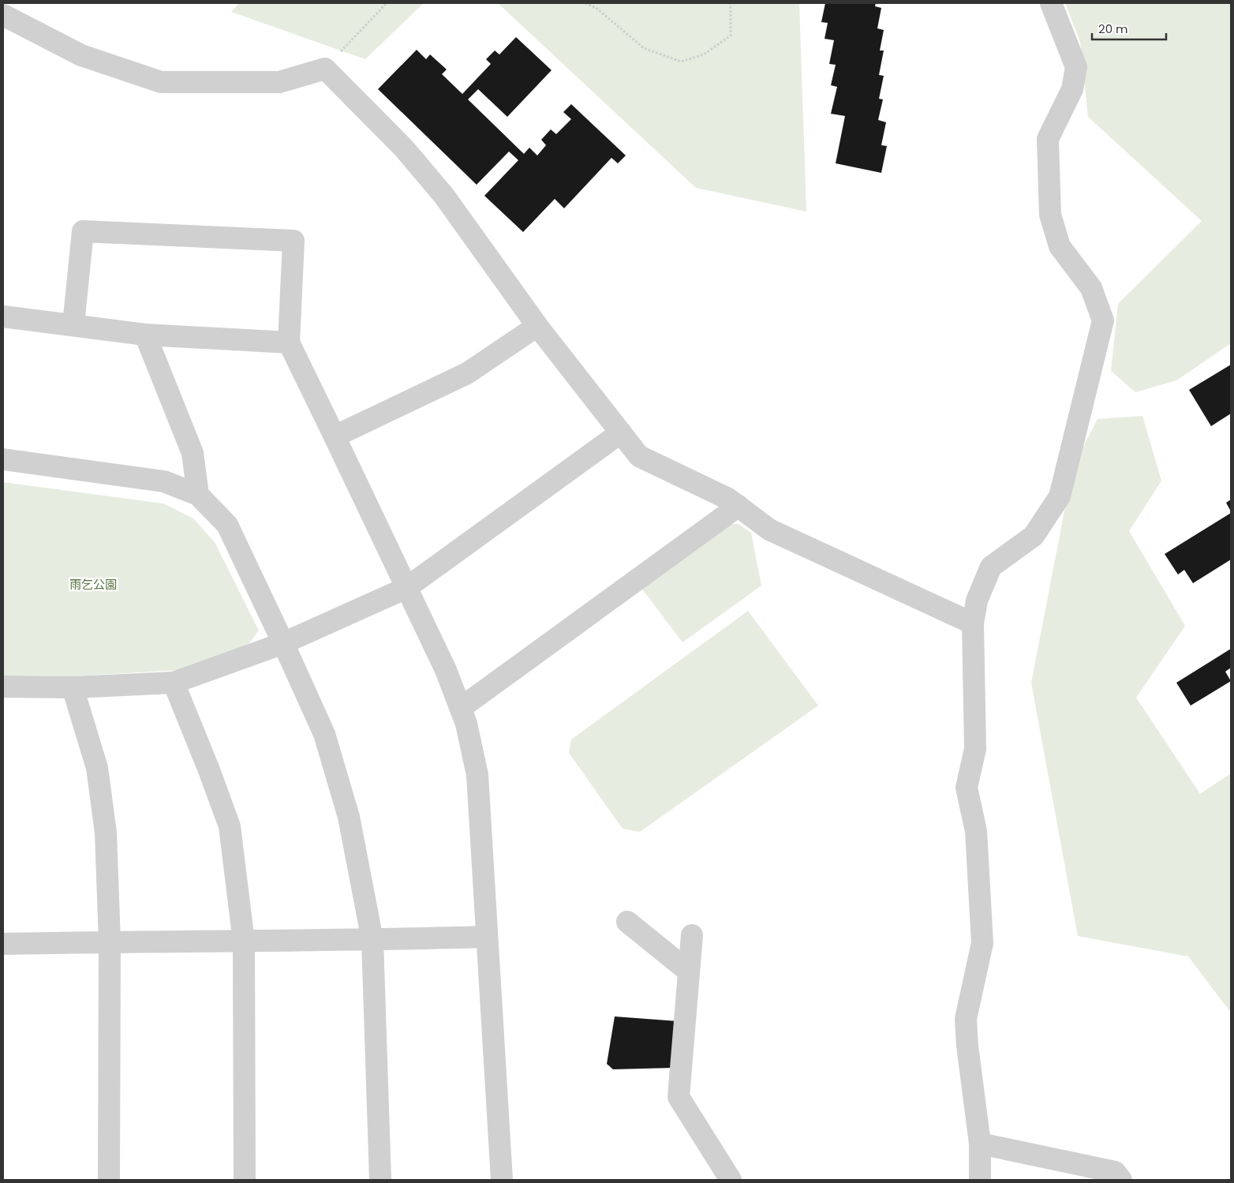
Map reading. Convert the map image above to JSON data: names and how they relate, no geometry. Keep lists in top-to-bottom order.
{
  "parks": ["雨乞公園"],
  "scale_bar": "20 m"
}
